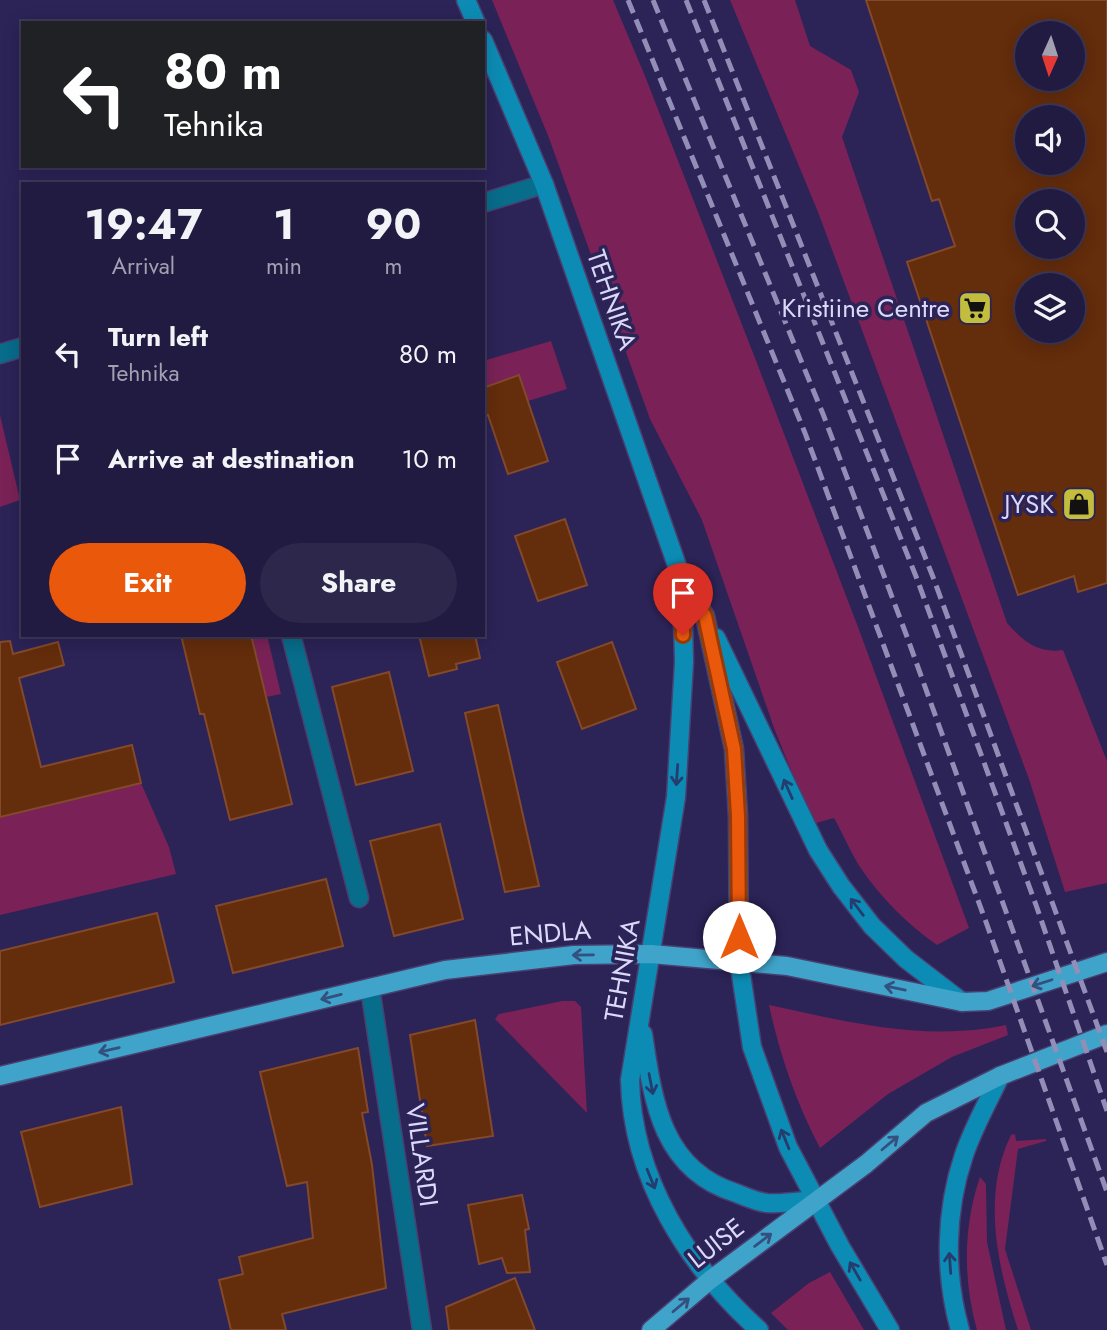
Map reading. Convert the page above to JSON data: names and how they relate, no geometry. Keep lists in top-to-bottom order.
{
  "streets": {
    "main road": ["TEHNIKA", "ENDLA", "LUISE"],
    "street": ["VILLARDI"]
  },
  "crossings": [
    ["TEHNIKA", "ENDLA"],
    ["TEHNIKA", "LUISE"],
    ["ENDLA", "VILLARDI"]
  ],
  "one_way": ["ENDLA", "LUISE"],
  "places": {
    "supermarket": ["Kristiine Centre"],
    "shop": ["JYSK"]
  },
  "north": "bottom",
  "page": {
    "turn": ["80 m", "Tehnika"],
    "eta": [
      "19:47",
      "Arrival",
      "1",
      "min",
      "90",
      "m"
    ],
    "list": [
      {
        "name": "Turn left",
        "note": "Tehnika",
        "value": "80 m"
      },
      {
        "name": "Arrive at destination",
        "value": "10 m"
      }
    ],
    "buttons": ["Exit", "Share"]
  }
}
